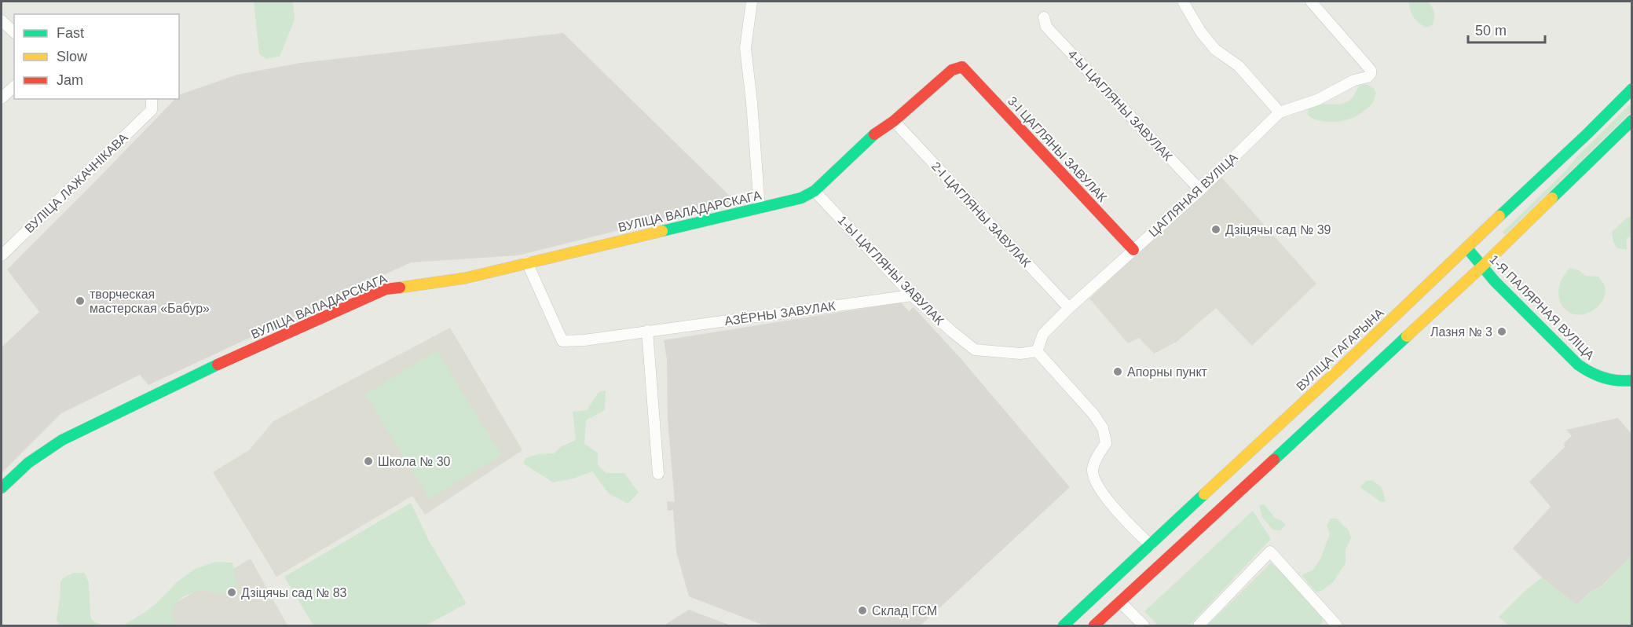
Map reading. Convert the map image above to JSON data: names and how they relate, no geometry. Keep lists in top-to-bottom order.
{
  "streets": {
    "street": [
      "4-Ы ЦАГЛЯНЫ ЗАВУЛАК",
      "3-І ЦАГЛЯНЫ ЗАВУЛАК",
      "ВУЛІЦА ЛАЖАЧНІКАВА",
      "ЦАГЛЯНАЯ ВУЛІЦА",
      "ВУЛІЦА ВАЛАДАРСКАГА",
      "2-І ЦАГЛЯНЫ ЗАВУЛАК",
      "1-Ы ЦАГЛЯНЫ ЗАВУЛАК",
      "1-Я ПАЛЯРНАЯ ВУЛІЦА",
      "АЗЁРНЫ ЗАВУЛАК",
      "ВУЛІЦА ГАГАРЫНА"
    ]
  },
  "crossings": [
    ["4-Ы ЦАГЛЯНЫ ЗАВУЛАК", "ЦАГЛЯНАЯ ВУЛІЦА"],
    ["3-І ЦАГЛЯНЫ ЗАВУЛАК", "ЦАГЛЯНАЯ ВУЛІЦА"],
    ["3-І ЦАГЛЯНЫ ЗАВУЛАК", "ВУЛІЦА ВАЛАДАРСКАГА"],
    ["ЦАГЛЯНАЯ ВУЛІЦА", "2-І ЦАГЛЯНЫ ЗАВУЛАК"],
    ["ЦАГЛЯНАЯ ВУЛІЦА", "1-Ы ЦАГЛЯНЫ ЗАВУЛАК"],
    ["ВУЛІЦА ВАЛАДАРСКАГА", "2-І ЦАГЛЯНЫ ЗАВУЛАК"],
    ["ВУЛІЦА ВАЛАДАРСКАГА", "1-Ы ЦАГЛЯНЫ ЗАВУЛАК"],
    ["ВУЛІЦА ВАЛАДАРСКАГА", "АЗЁРНЫ ЗАВУЛАК"],
    ["1-Ы ЦАГЛЯНЫ ЗАВУЛАК", "АЗЁРНЫ ЗАВУЛАК"],
    ["1-Я ПАЛЯРНАЯ ВУЛІЦА", "ВУЛІЦА ГАГАРЫНА"]
  ],
  "places": [
    "Дзіцячы сад № 39",
    "творческая мастерская «Бабур»",
    "Лазня № 3",
    "Апорны пункт",
    "Школа № 30",
    "Дзіцячы сад № 83",
    "Склад ГСМ"
  ],
  "legend": ["Fast", "Slow", "Jam"],
  "scale_bar": "50 m"
}
